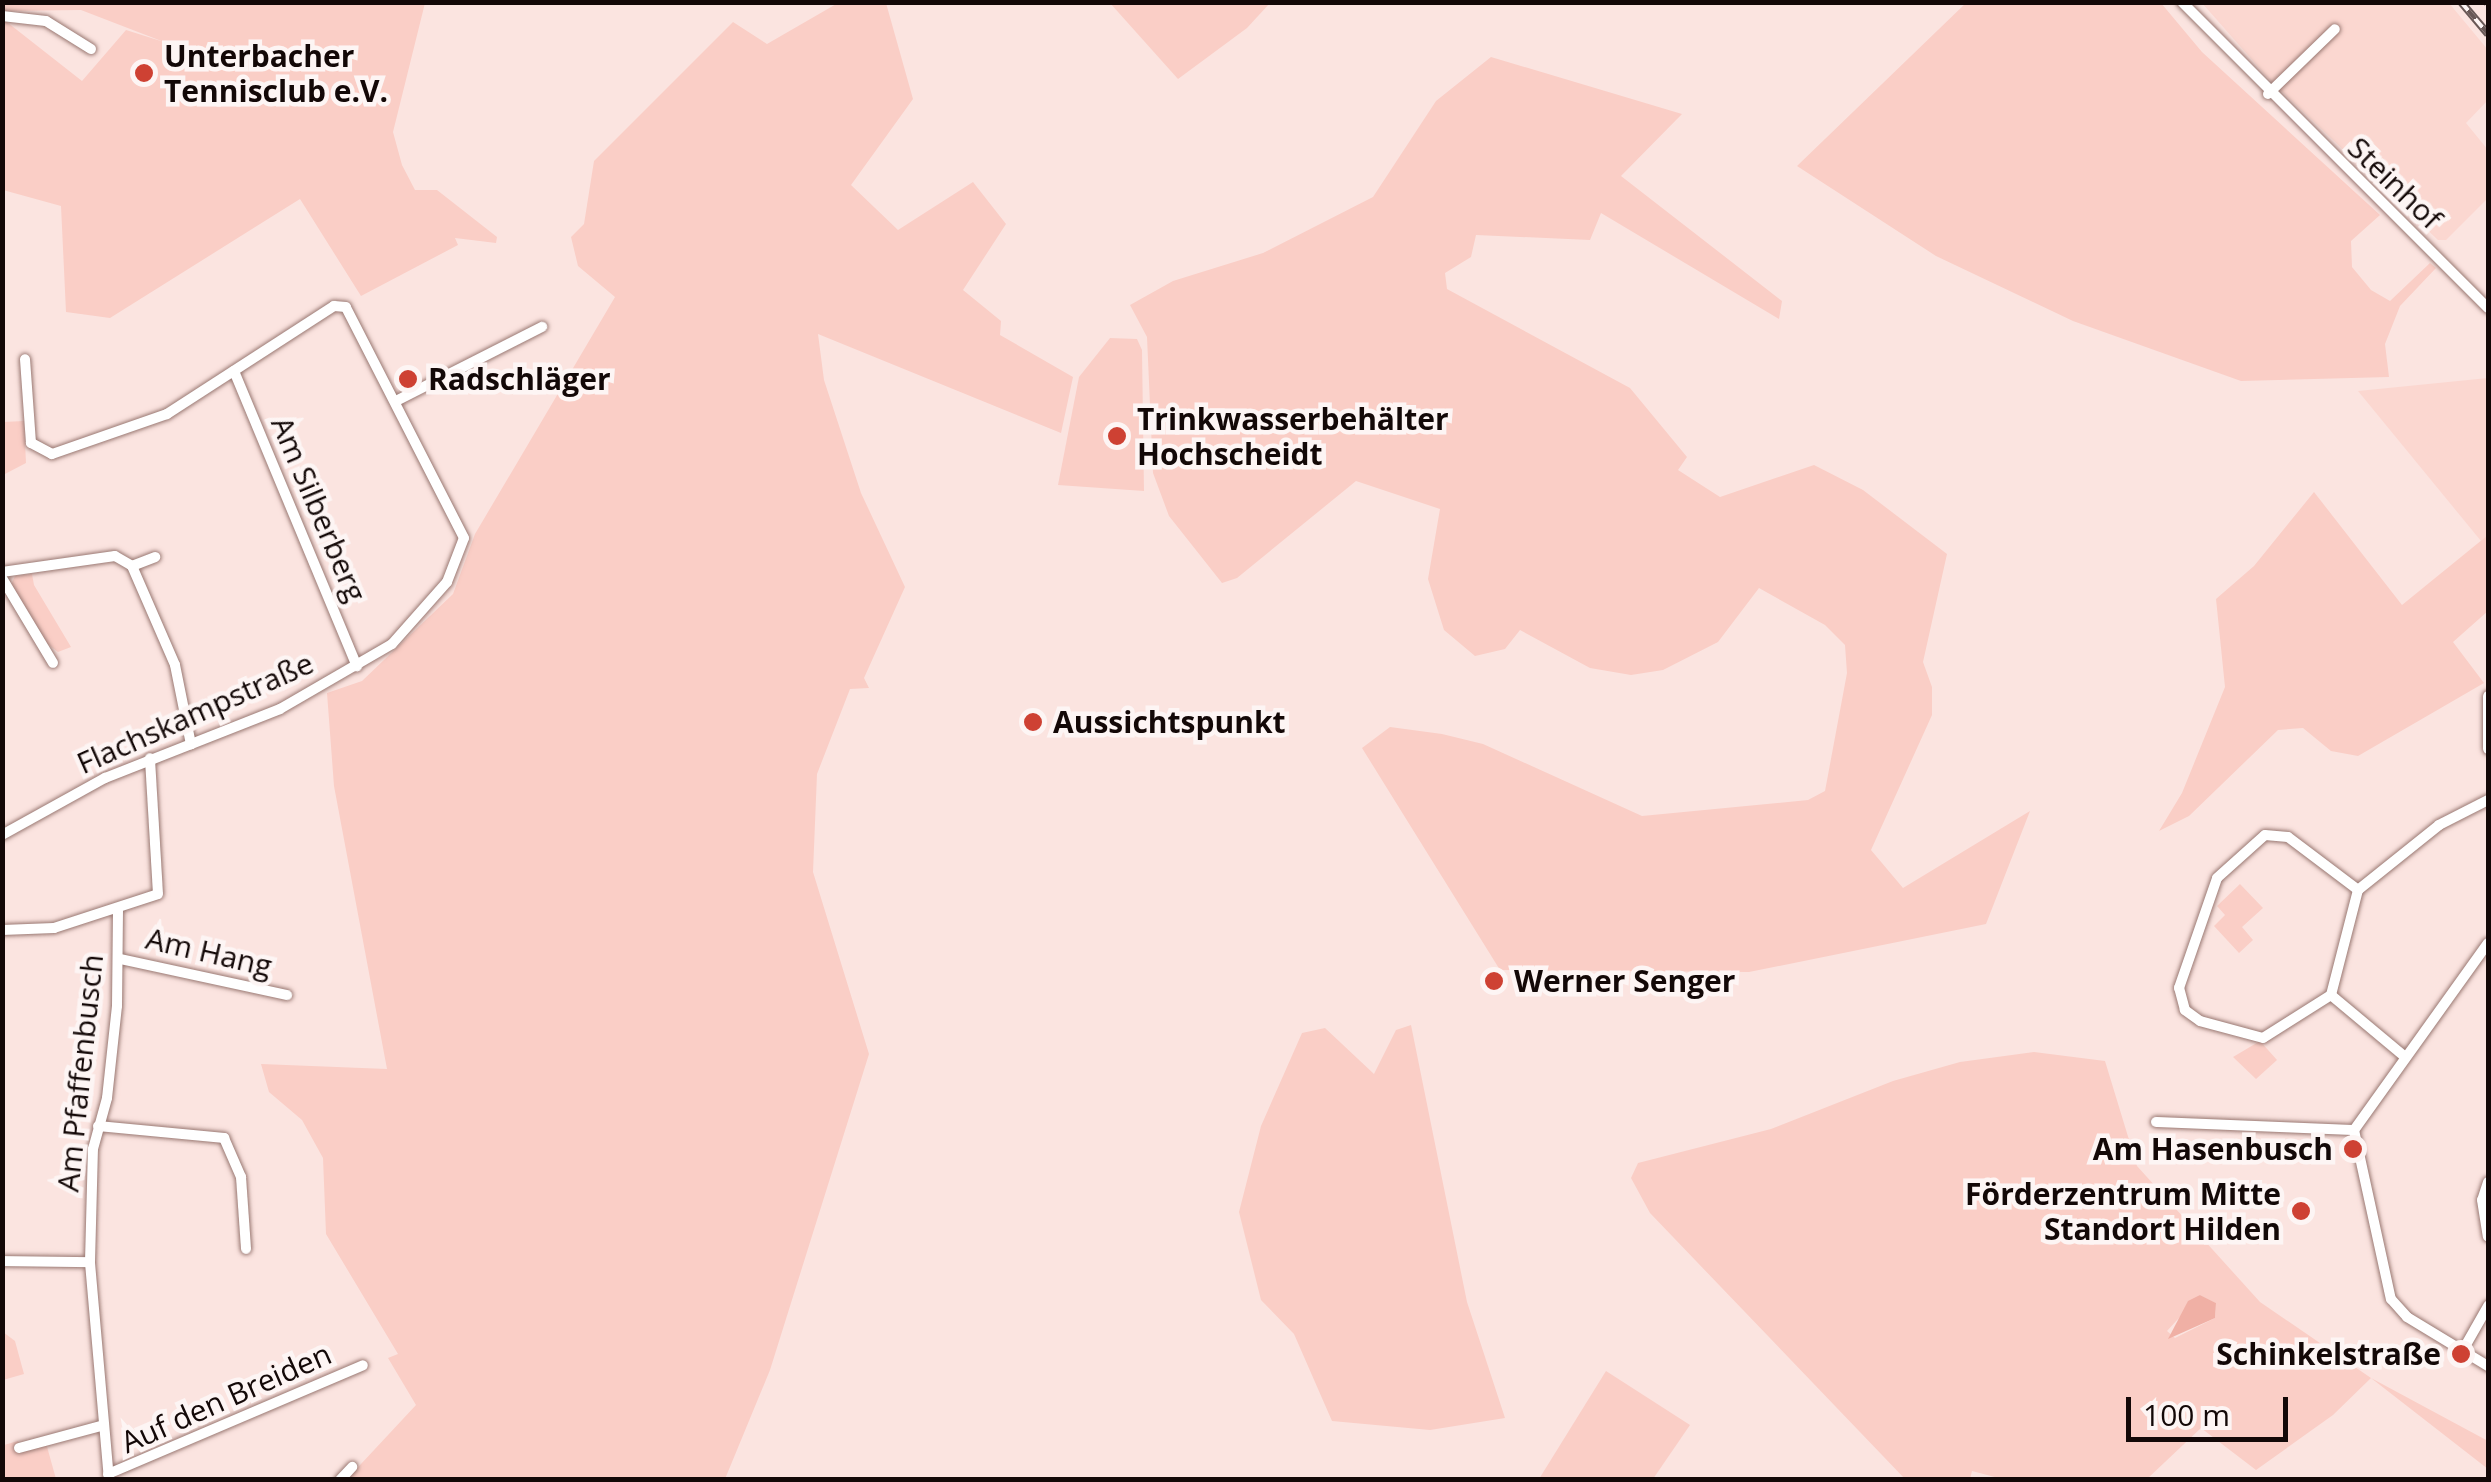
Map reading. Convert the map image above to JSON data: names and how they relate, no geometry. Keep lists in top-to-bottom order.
{
  "streets": {
    "street": [
      "Steinhof",
      "Am Silberberg",
      "Flachskampstraße",
      "Am Hang",
      "Am Pfaffenbusch",
      "Auf den Breiden"
    ]
  },
  "crossings": [
    ["Am Silberberg", "Flachskampstraße"],
    ["Am Hang", "Am Pfaffenbusch"],
    ["Am Pfaffenbusch", "Auf den Breiden"]
  ],
  "places": [
    "Unterbacher Tennisclub e.V.",
    "Radschläger",
    "Trinkwasserbehälter Hochscheidt",
    "Aussichtspunkt",
    "Werner Senger",
    "Am Hasenbusch",
    "Förderzentrum Mitte Standort Hilden",
    "Schinkelstraße"
  ],
  "scale_bar": "100 m"
}
